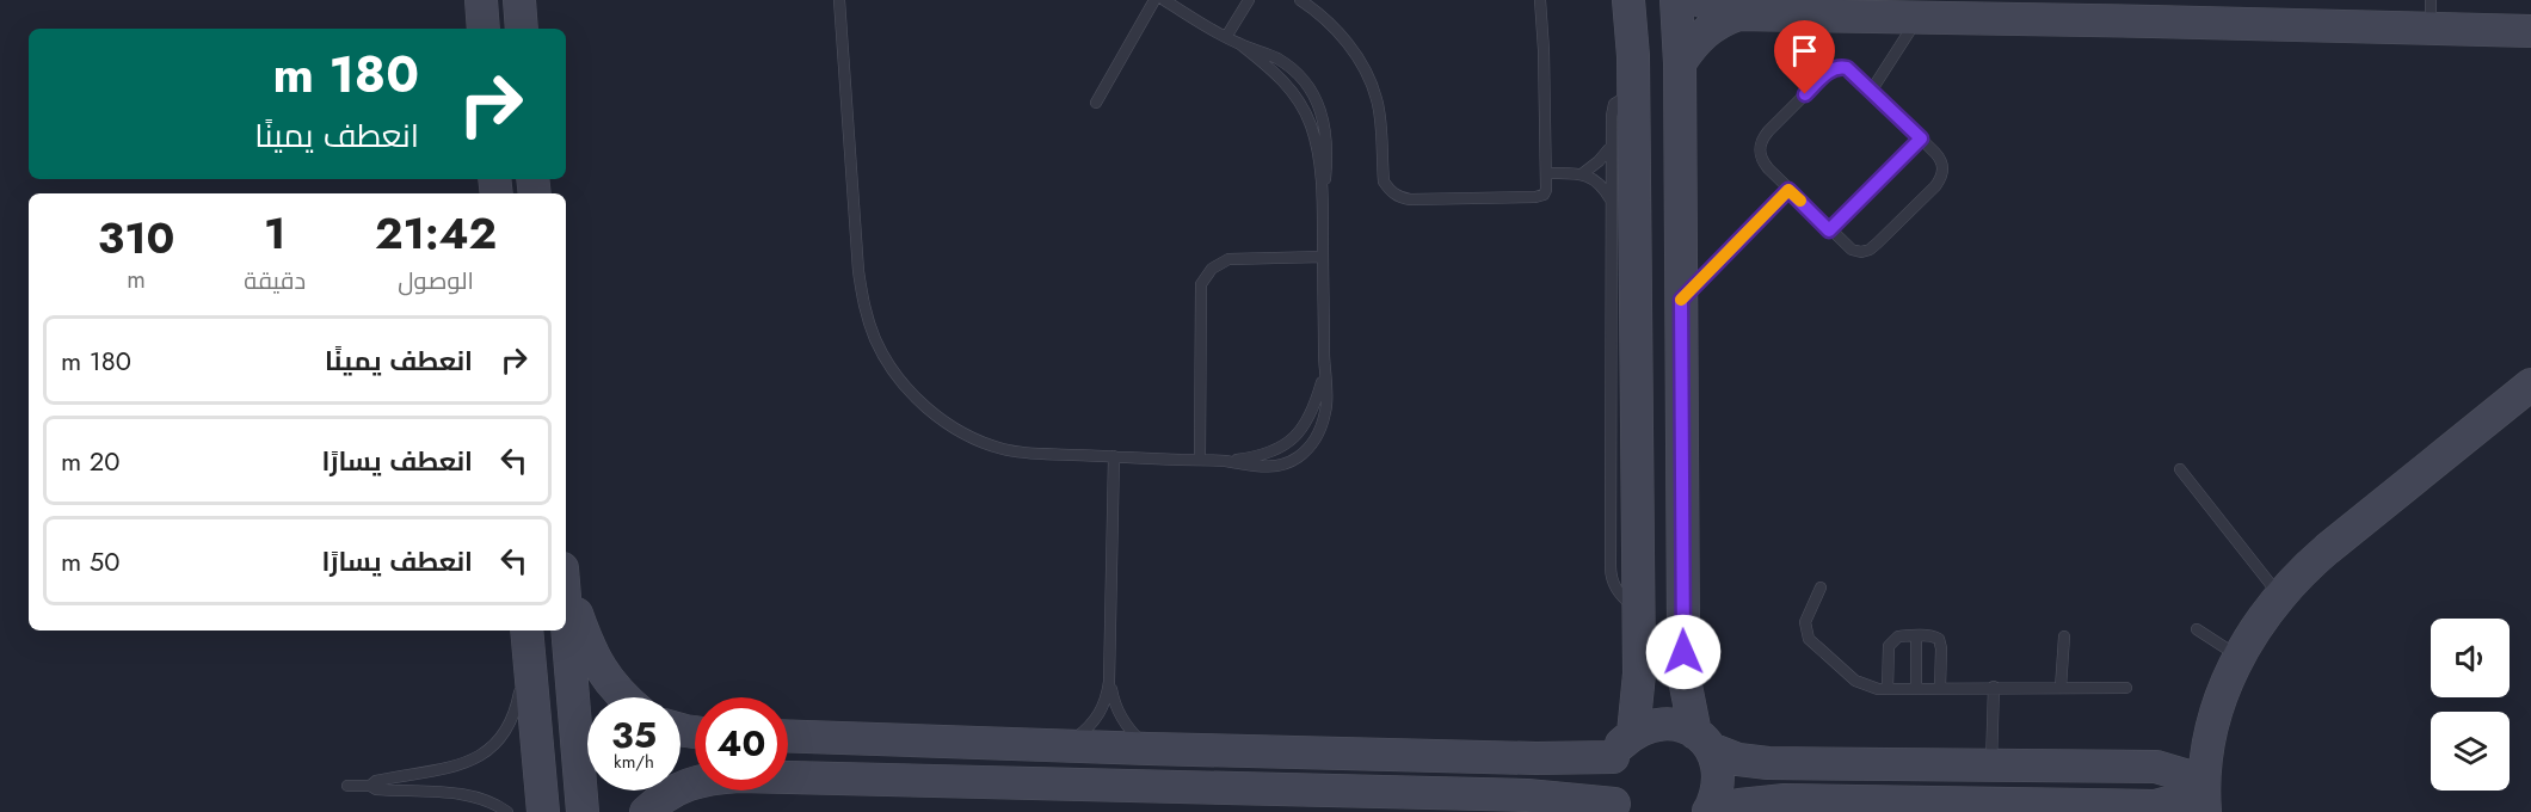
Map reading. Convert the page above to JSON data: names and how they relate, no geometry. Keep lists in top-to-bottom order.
{
  "page": {
    "turn": ["180 m", "انعطف يمينًا"],
    "eta": [
      "21:42",
      "الوصول",
      "1",
      "دقيقة",
      "310",
      "m"
    ],
    "list": [
      {
        "name": "انعطف يمينًا",
        "value": "180 m"
      },
      {
        "name": "انعطف يسارًا",
        "value": "20 m"
      },
      {
        "name": "انعطف يسارًا",
        "value": "50 m"
      }
    ],
    "speed": "35 km/h",
    "limit": "40"
  }
}
